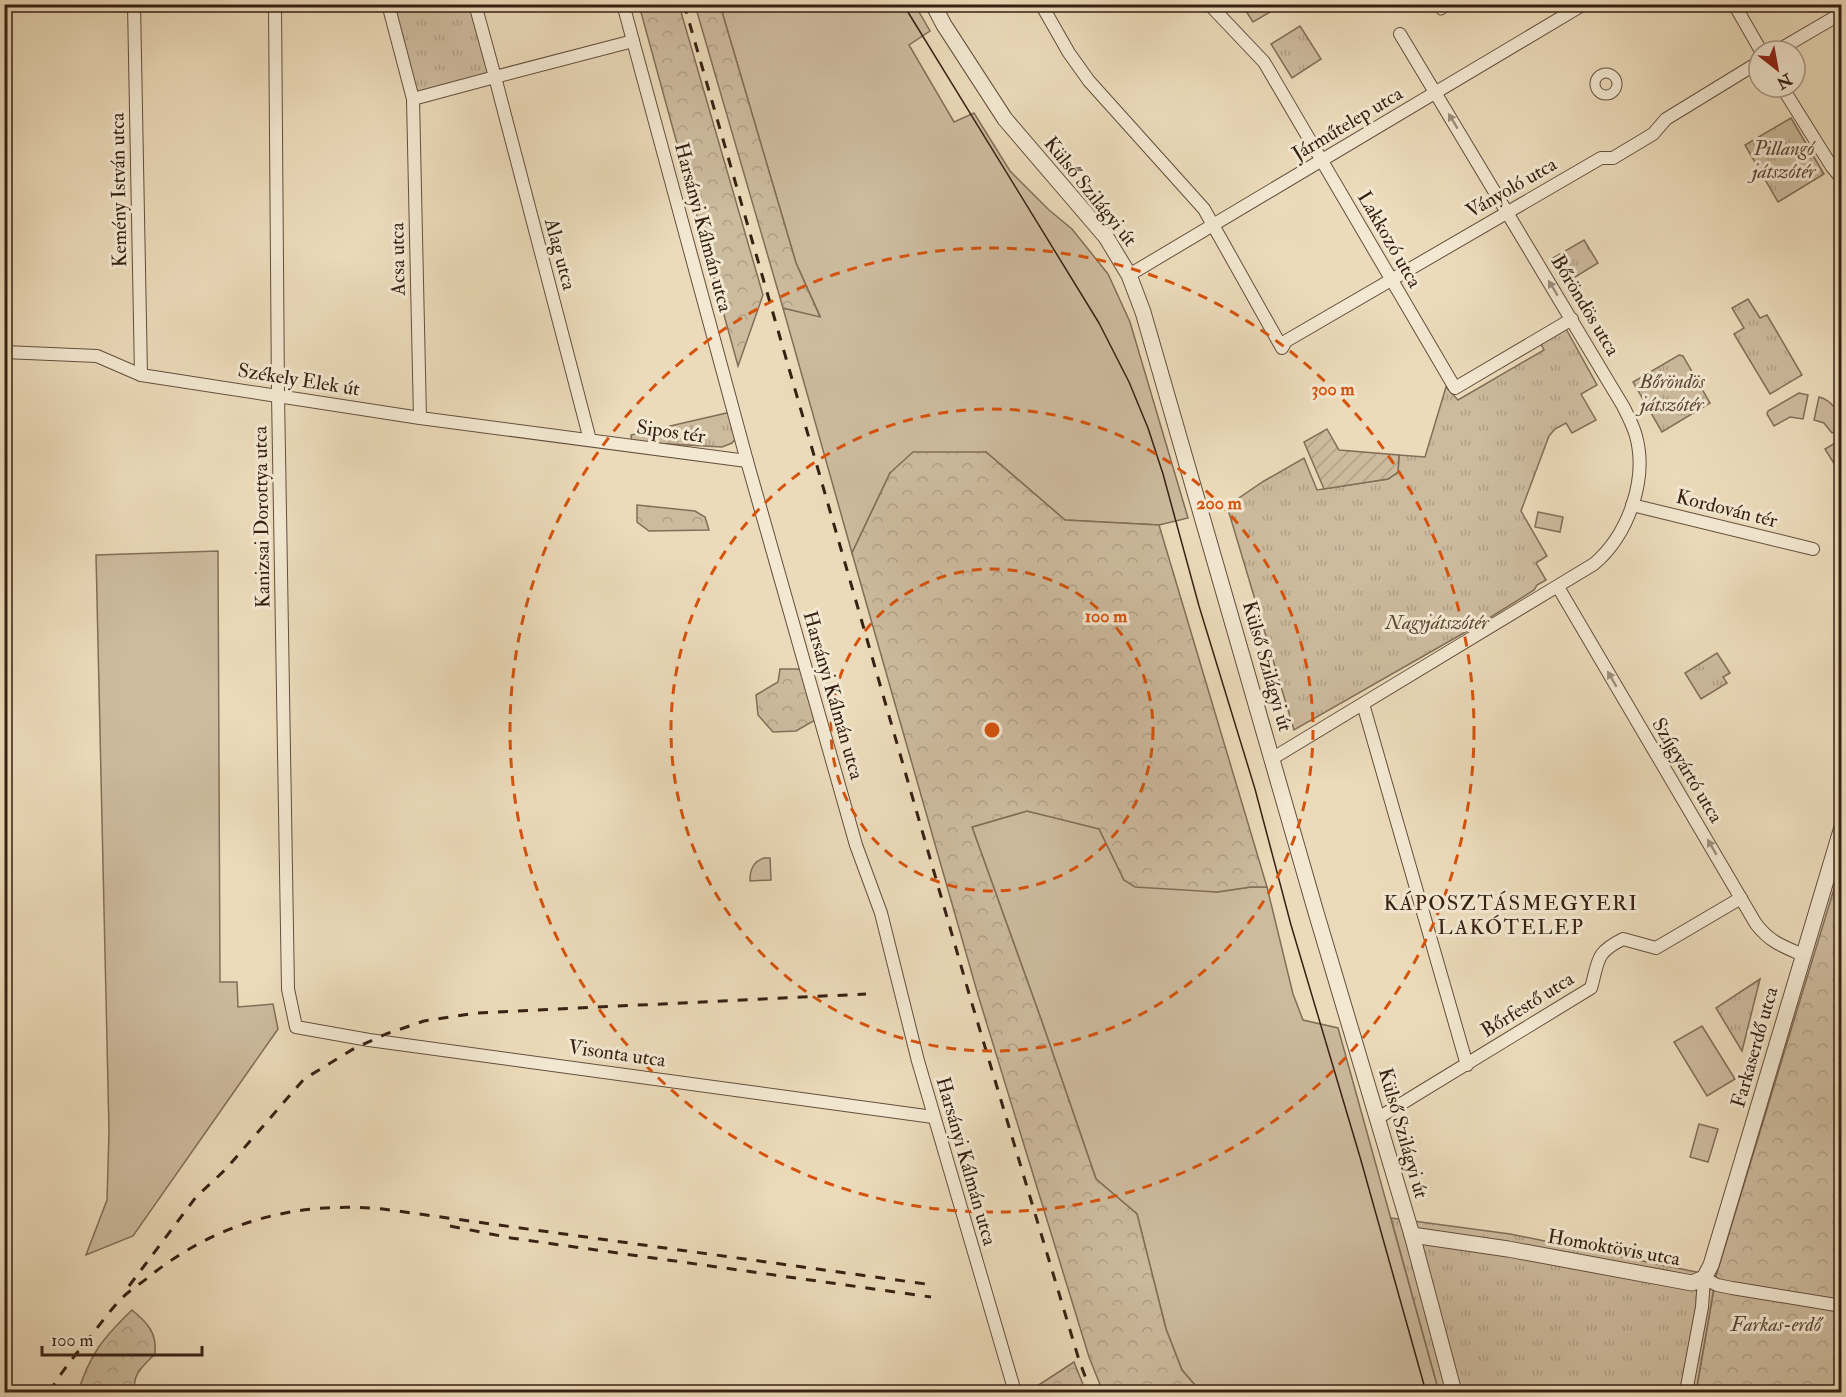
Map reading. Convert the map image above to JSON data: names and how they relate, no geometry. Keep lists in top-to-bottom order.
{
  "streets": {
    "street": [
      "Járműtelep utca",
      "Ványoló utca",
      "Kemény István utca",
      "Külső Szilágyi út",
      "Harsányi Kálmán utca",
      "Lakkozó utca",
      "Alag utca",
      "Acsa utca",
      "Bőröndös utca",
      "Székely Elek út",
      "Sipos tér",
      "Kordován tér",
      "Kanizsai Dorottya utca",
      "Szíjgyártó utca",
      "Bőrfestő utca",
      "Farkaserdő utca",
      "Visonta utca",
      "Homoktövis utca"
    ]
  },
  "crossings": [
    ["Járműtelep utca", "Ványoló utca"],
    ["Járműtelep utca", "Külső Szilágyi út"],
    ["Járműtelep utca", "Lakkozó utca"],
    ["Járműtelep utca", "Bőröndös utca"],
    ["Ványoló utca", "Lakkozó utca"],
    ["Ványoló utca", "Bőröndös utca"],
    ["Kemény István utca", "Székely Elek út"],
    ["Külső Szilágyi út", "Bőröndös utca"],
    ["Külső Szilágyi út", "Bőrfestő utca"],
    ["Külső Szilágyi út", "Homoktövis utca"],
    ["Harsányi Kálmán utca", "Sipos tér"],
    ["Harsányi Kálmán utca", "Visonta utca"],
    ["Lakkozó utca", "Bőröndös utca"],
    ["Alag utca", "Székely Elek út"],
    ["Alag utca", "Sipos tér"],
    ["Acsa utca", "Székely Elek út"],
    ["Bőröndös utca", "Kordován tér"],
    ["Bőröndös utca", "Szíjgyártó utca"],
    ["Székely Elek út", "Sipos tér"],
    ["Székely Elek út", "Kanizsai Dorottya utca"],
    ["Kanizsai Dorottya utca", "Visonta utca"],
    ["Szíjgyártó utca", "Bőrfestő utca"],
    ["Szíjgyártó utca", "Farkaserdő utca"],
    ["Farkaserdő utca", "Homoktövis utca"]
  ],
  "one_way": ["Szíjgyártó utca"],
  "districts": ["KÁPOSZTÁSMEGYERI LAKÓTELEP"],
  "parks": [
    "Pillangó játszótér",
    "Bőröndös játszótér",
    "Nagyjátszótér",
    "Farkas-erdő"
  ],
  "scale_bar": "100 m",
  "north": "bottom right",
  "rings": ["300 m", "200 m", "100 m"]
}
